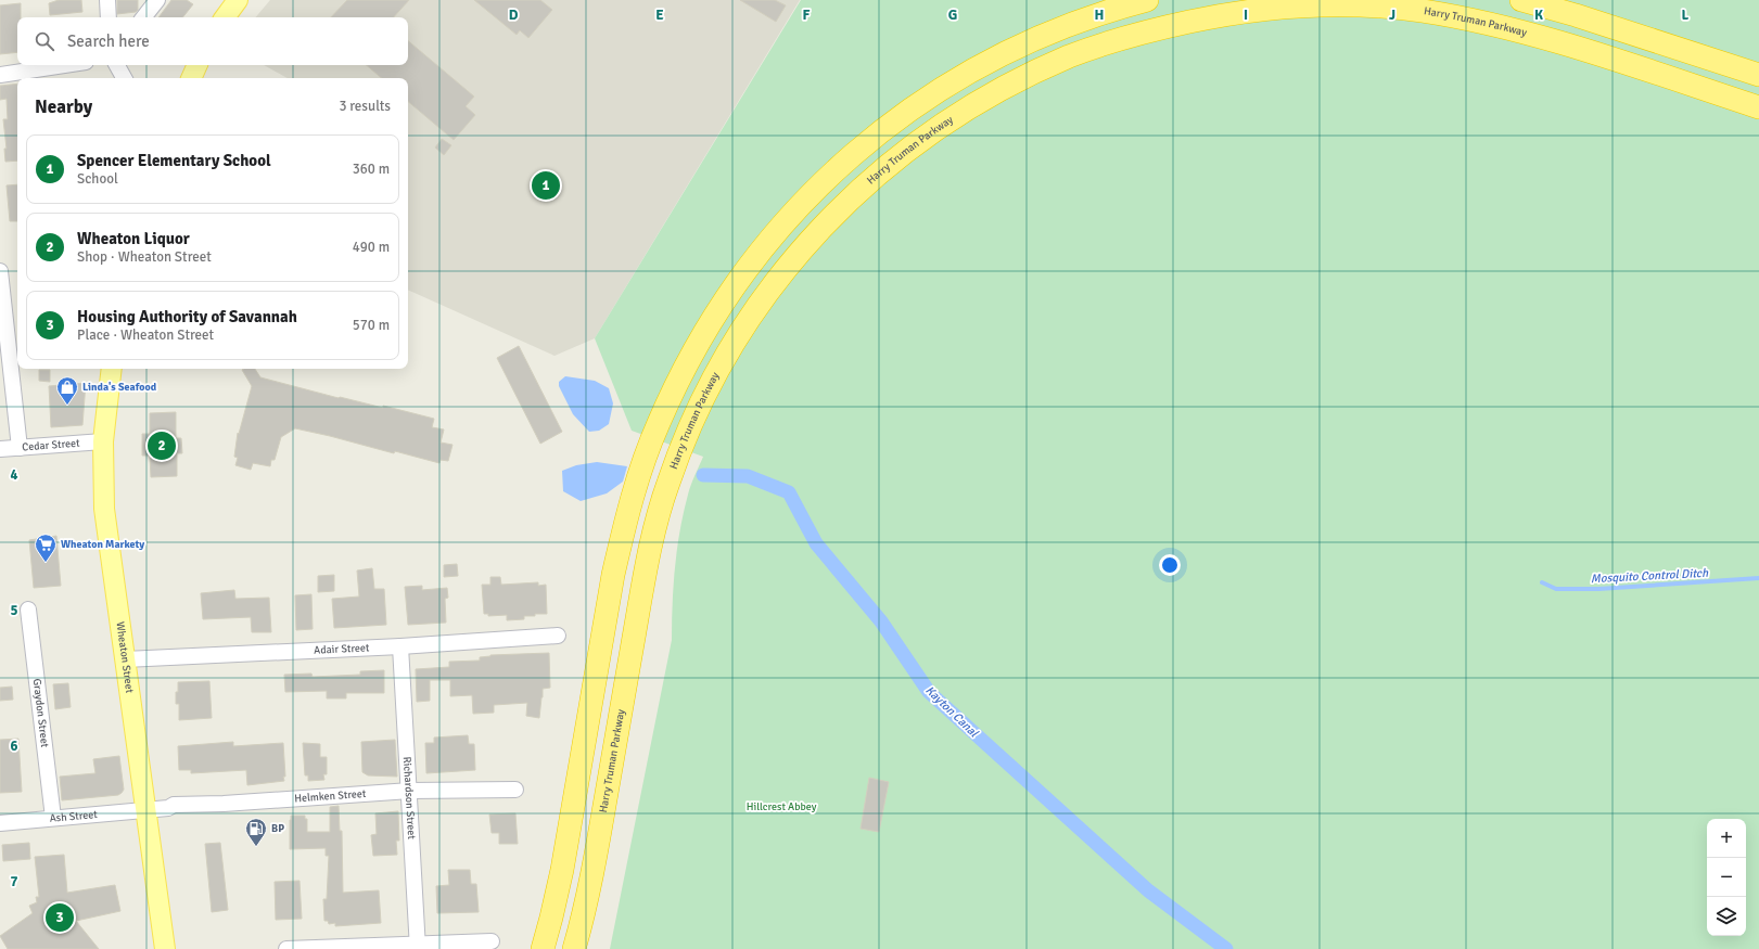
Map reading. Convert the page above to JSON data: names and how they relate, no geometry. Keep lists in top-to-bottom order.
{
  "streets": {
    "highway": ["Harry Truman Parkway"],
    "main road": ["Wheaton Street"],
    "street": [
      "Cedar Street",
      "Adair Street",
      "Graydon Street",
      "Helmken Street",
      "Richardson Street",
      "Ash Street"
    ]
  },
  "crossings": [
    ["Cedar Street", "Wheaton Street"],
    ["Adair Street", "Wheaton Street"],
    ["Adair Street", "Richardson Street"],
    ["Wheaton Street", "Helmken Street"],
    ["Wheaton Street", "Ash Street"],
    ["Graydon Street", "Ash Street"],
    ["Helmken Street", "Richardson Street"],
    ["Helmken Street", "Ash Street"]
  ],
  "water": ["Mosquito Control Ditch", "Kayton Canal"],
  "parks": ["Hillcrest Abbey"],
  "places": {
    "shop": ["Linda's Seafood"],
    "supermarket": ["Wheaton Markety"],
    "fuel station": ["BP"]
  },
  "page": {
    "search": "Search here",
    "heading": ["Nearby", "3 results"],
    "list": [
      {
        "mark": "1",
        "name": "Spencer Elementary School",
        "note": "School",
        "value": "360 m"
      },
      {
        "mark": "2",
        "name": "Wheaton Liquor",
        "note": "Shop · Wheaton Street",
        "value": "490 m"
      },
      {
        "mark": "3",
        "name": "Housing Authority of Savannah",
        "note": "Place · Wheaton Street",
        "value": "570 m"
      }
    ],
    "pins": ["1", "2", "3"],
    "map_buttons": ["+", "−"]
  },
  "grid": {
    "columns": [
      "D",
      "E",
      "F",
      "G",
      "H",
      "I",
      "J",
      "K",
      "L"
    ],
    "rows": [
      "4",
      "5",
      "6",
      "7"
    ]
  }
}
